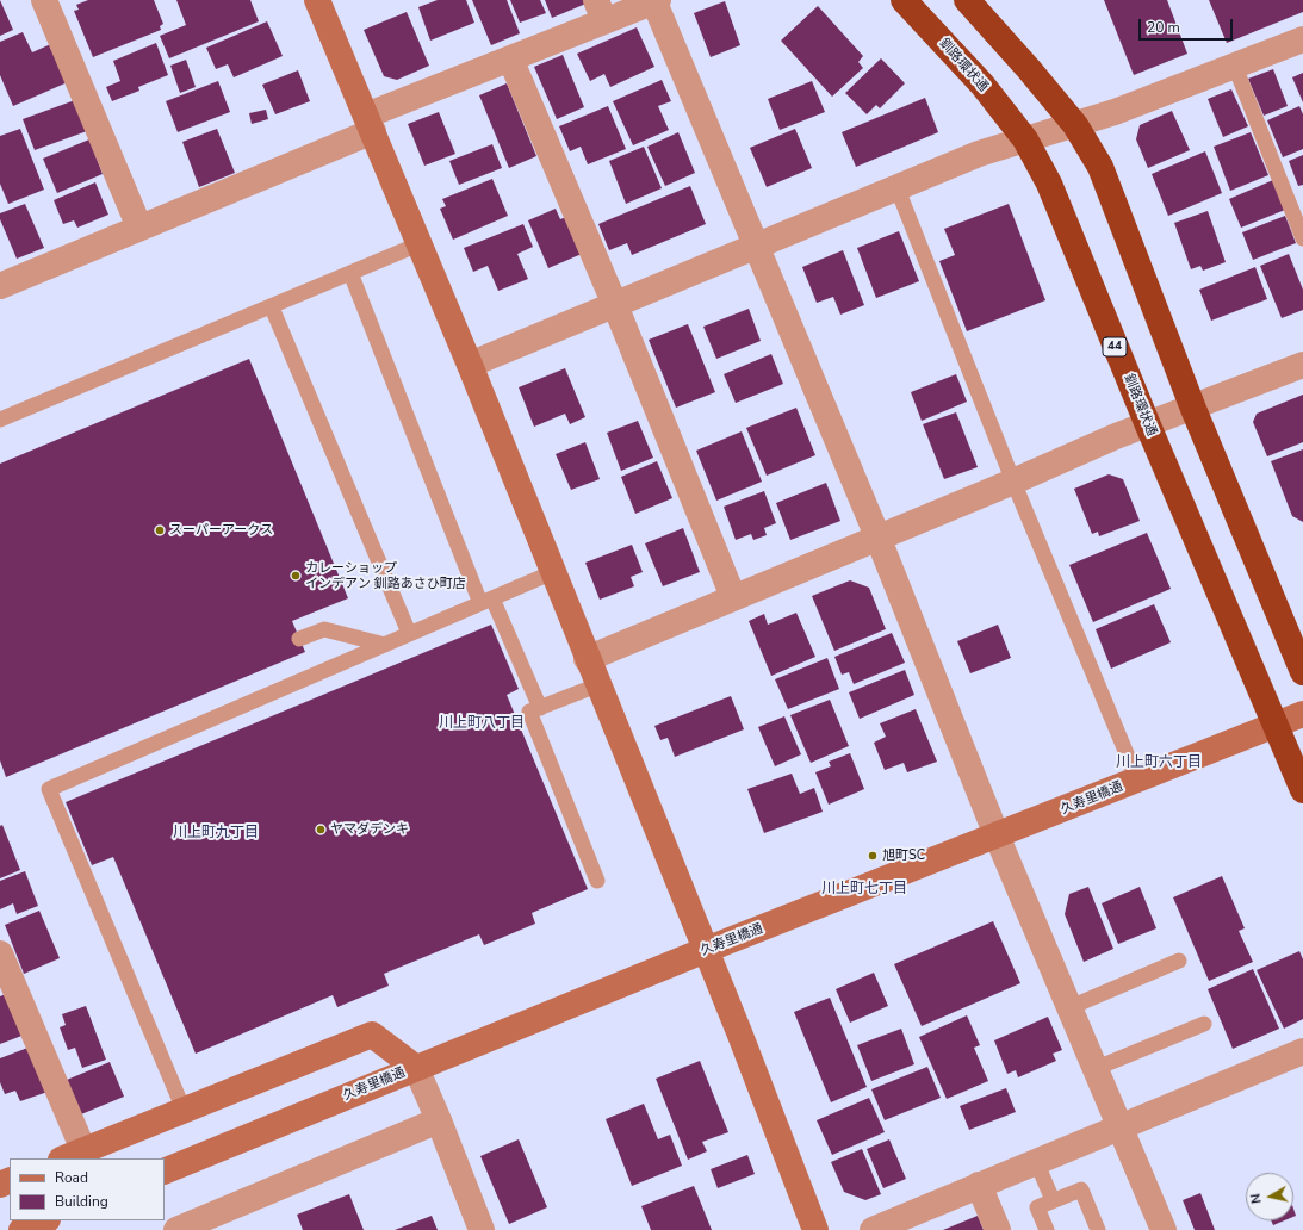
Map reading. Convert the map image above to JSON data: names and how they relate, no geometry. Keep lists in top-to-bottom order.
{
  "streets": {
    "highway": ["釧路環状通", "44"],
    "street": ["久寿里橋通"]
  },
  "crossings": [
    ["釧路環状通", "久寿里橋通"]
  ],
  "districts": [
    "川上町八丁目",
    "川上町六丁目",
    "川上町九丁目",
    "川上町七丁目"
  ],
  "places": [
    "スーパーアークス",
    "カレーショップ インデアン 釧路あさひ町店",
    "ヤマダデンキ",
    "旭町SC"
  ],
  "legend": ["Road", "Building"],
  "scale_bar": "20 m",
  "north": "left"
}
